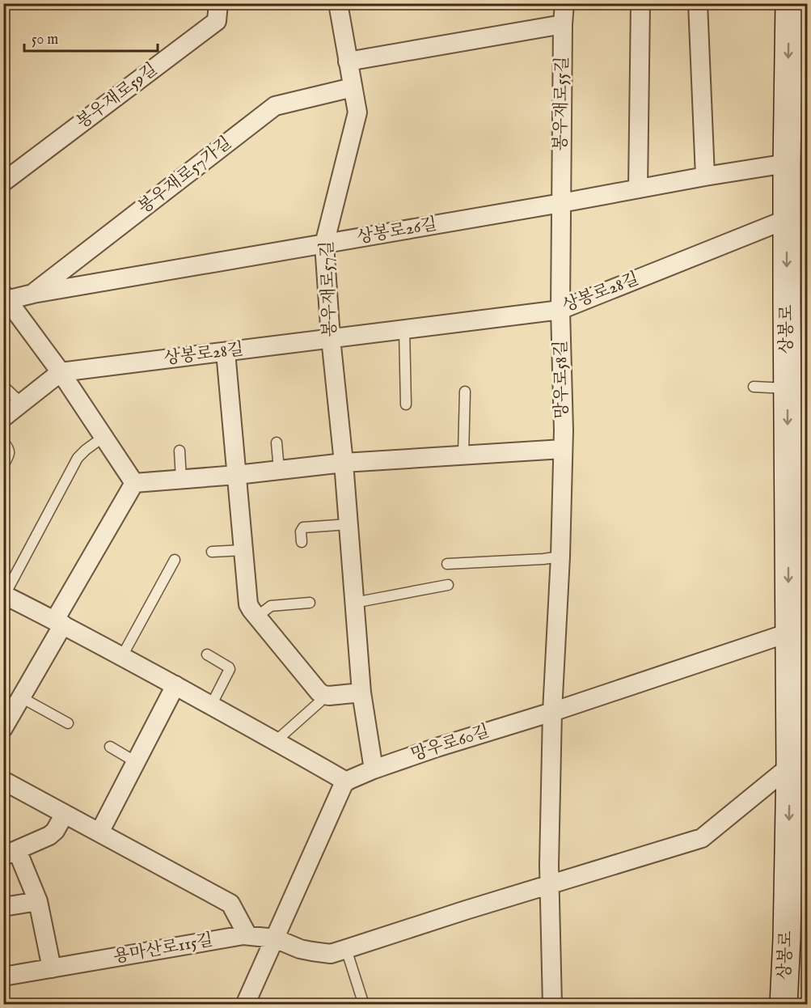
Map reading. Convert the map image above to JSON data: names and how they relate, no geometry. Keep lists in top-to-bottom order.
{
  "streets": {
    "main road": ["상봉로"],
    "street": [
      "봉우재로59길",
      "봉우재로55길",
      "봉우재로57가길",
      "상봉로26길",
      "봉우재로57길",
      "상봉로28길",
      "망우로58길",
      "망우로60길",
      "용마산로115길"
    ]
  },
  "crossings": [
    ["봉우재로55길", "상봉로26길"],
    ["봉우재로55길", "망우로58길"],
    ["봉우재로57가길", "상봉로26길"],
    ["봉우재로57가길", "봉우재로57길"],
    ["상봉로26길", "봉우재로57길"],
    ["상봉로26길", "상봉로"],
    ["상봉로26길", "망우로58길"],
    ["봉우재로57길", "상봉로28길"],
    ["봉우재로57길", "망우로60길"],
    ["상봉로28길", "상봉로"],
    ["상봉로28길", "망우로58길"],
    ["상봉로", "망우로60길"],
    ["상봉로", "용마산로115길"],
    ["망우로58길", "망우로60길"],
    ["망우로58길", "용마산로115길"]
  ],
  "one_way": ["상봉로"],
  "scale_bar": "50 m"
}
